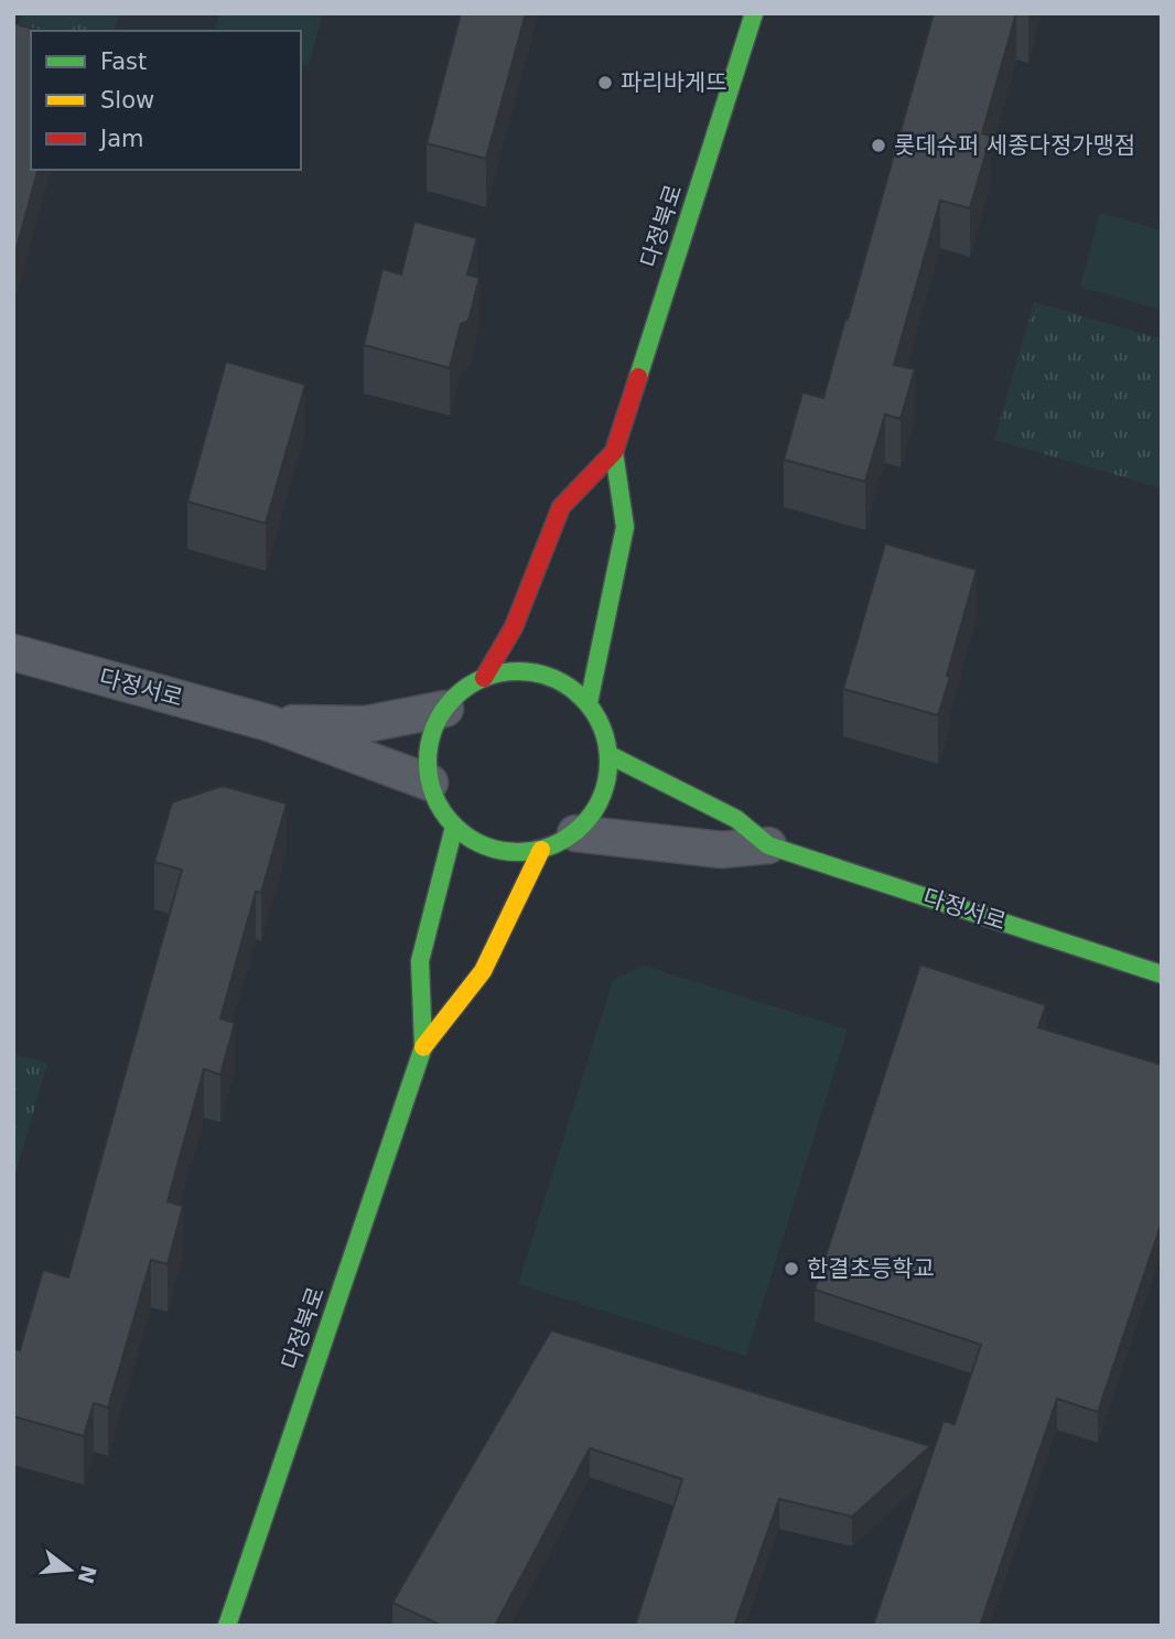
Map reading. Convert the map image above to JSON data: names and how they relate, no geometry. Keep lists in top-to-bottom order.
{
  "streets": {
    "street": ["다정북로", "다정서로"]
  },
  "places": ["파리바게뜨", "롯데슈퍼 세종다정가맹점", "한결초등학교"],
  "legend": ["Fast", "Slow", "Jam"],
  "north": "right"
}
